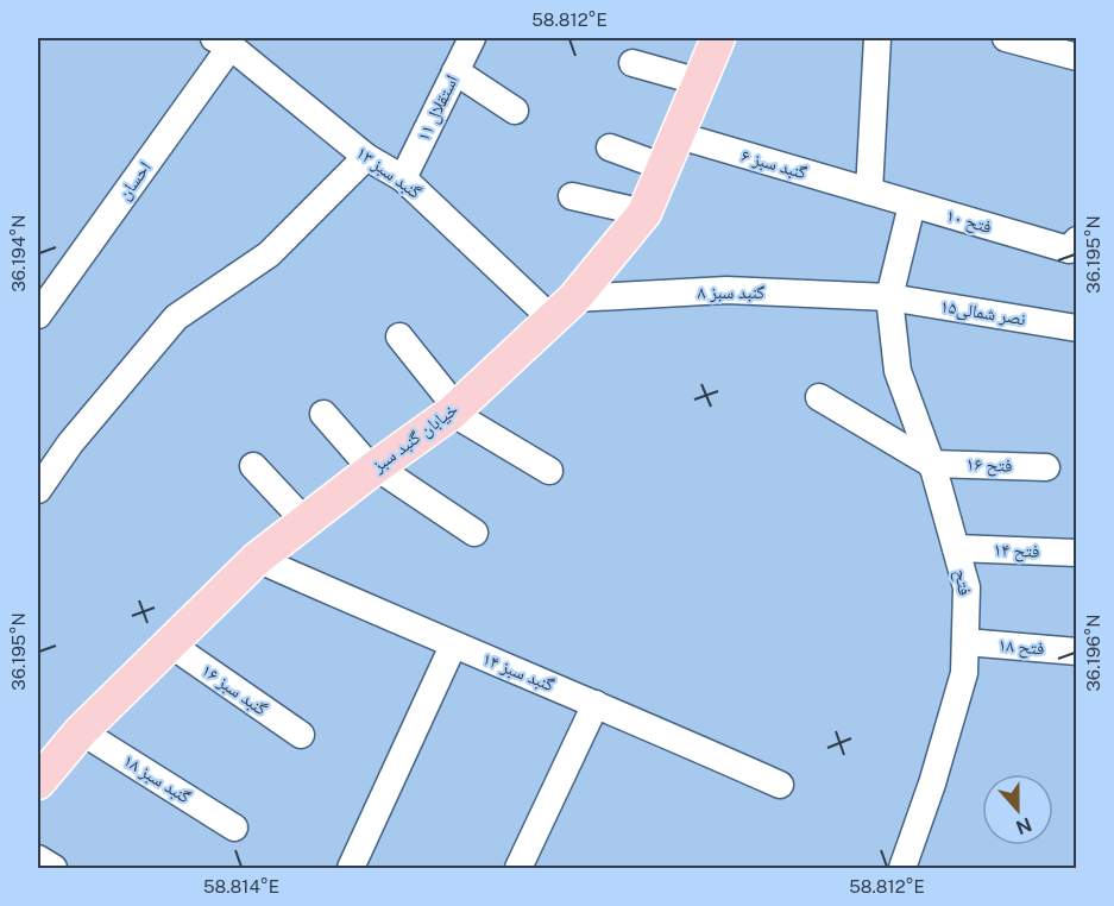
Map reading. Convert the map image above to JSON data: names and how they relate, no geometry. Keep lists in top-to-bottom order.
{
  "streets": {
    "main road": ["خیابان گنبد سبز"],
    "street": [
      "استقلال ۱۱",
      "گنبد سبز ۶",
      "گنبد سبز ۱۳",
      "احسان",
      "فتح ۱۰",
      "گنبد سبز ۸",
      "نصر شمالی۱۵",
      "فتح ۱۶",
      "فتح ۱۴",
      "فتح",
      "فتح ۱۸",
      "گنبد سبز ۱۴",
      "گنبد سبز ۱۶",
      "گنبد سبز ۱۸"
    ]
  },
  "crossings": [
    ["استقلال ۱۱", "گنبد سبز ۱۳"],
    ["گنبد سبز ۶", "فتح ۱۰"],
    ["گنبد سبز ۶", "خیابان گنبد سبز"],
    ["گنبد سبز ۱۳", "احسان"],
    ["گنبد سبز ۱۳", "گنبد سبز ۸"],
    ["گنبد سبز ۱۳", "خیابان گنبد سبز"],
    ["گنبد سبز ۸", "نصر شمالی۱۵"],
    ["گنبد سبز ۸", "خیابان گنبد سبز"],
    ["گنبد سبز ۸", "فتح"],
    ["نصر شمالی۱۵", "فتح"],
    ["خیابان گنبد سبز", "گنبد سبز ۱۴"],
    ["خیابان گنبد سبز", "گنبد سبز ۱۶"],
    ["خیابان گنبد سبز", "گنبد سبز ۱۸"],
    ["فتح ۱۶", "فتح"],
    ["فتح ۱۴", "فتح"],
    ["فتح", "فتح ۱۸"]
  ],
  "north": "bottom",
  "coordinates": [
    "58.812°E",
    "36.194°N",
    "36.195°N",
    "36.196°N",
    "58.814°E"
  ]
}
